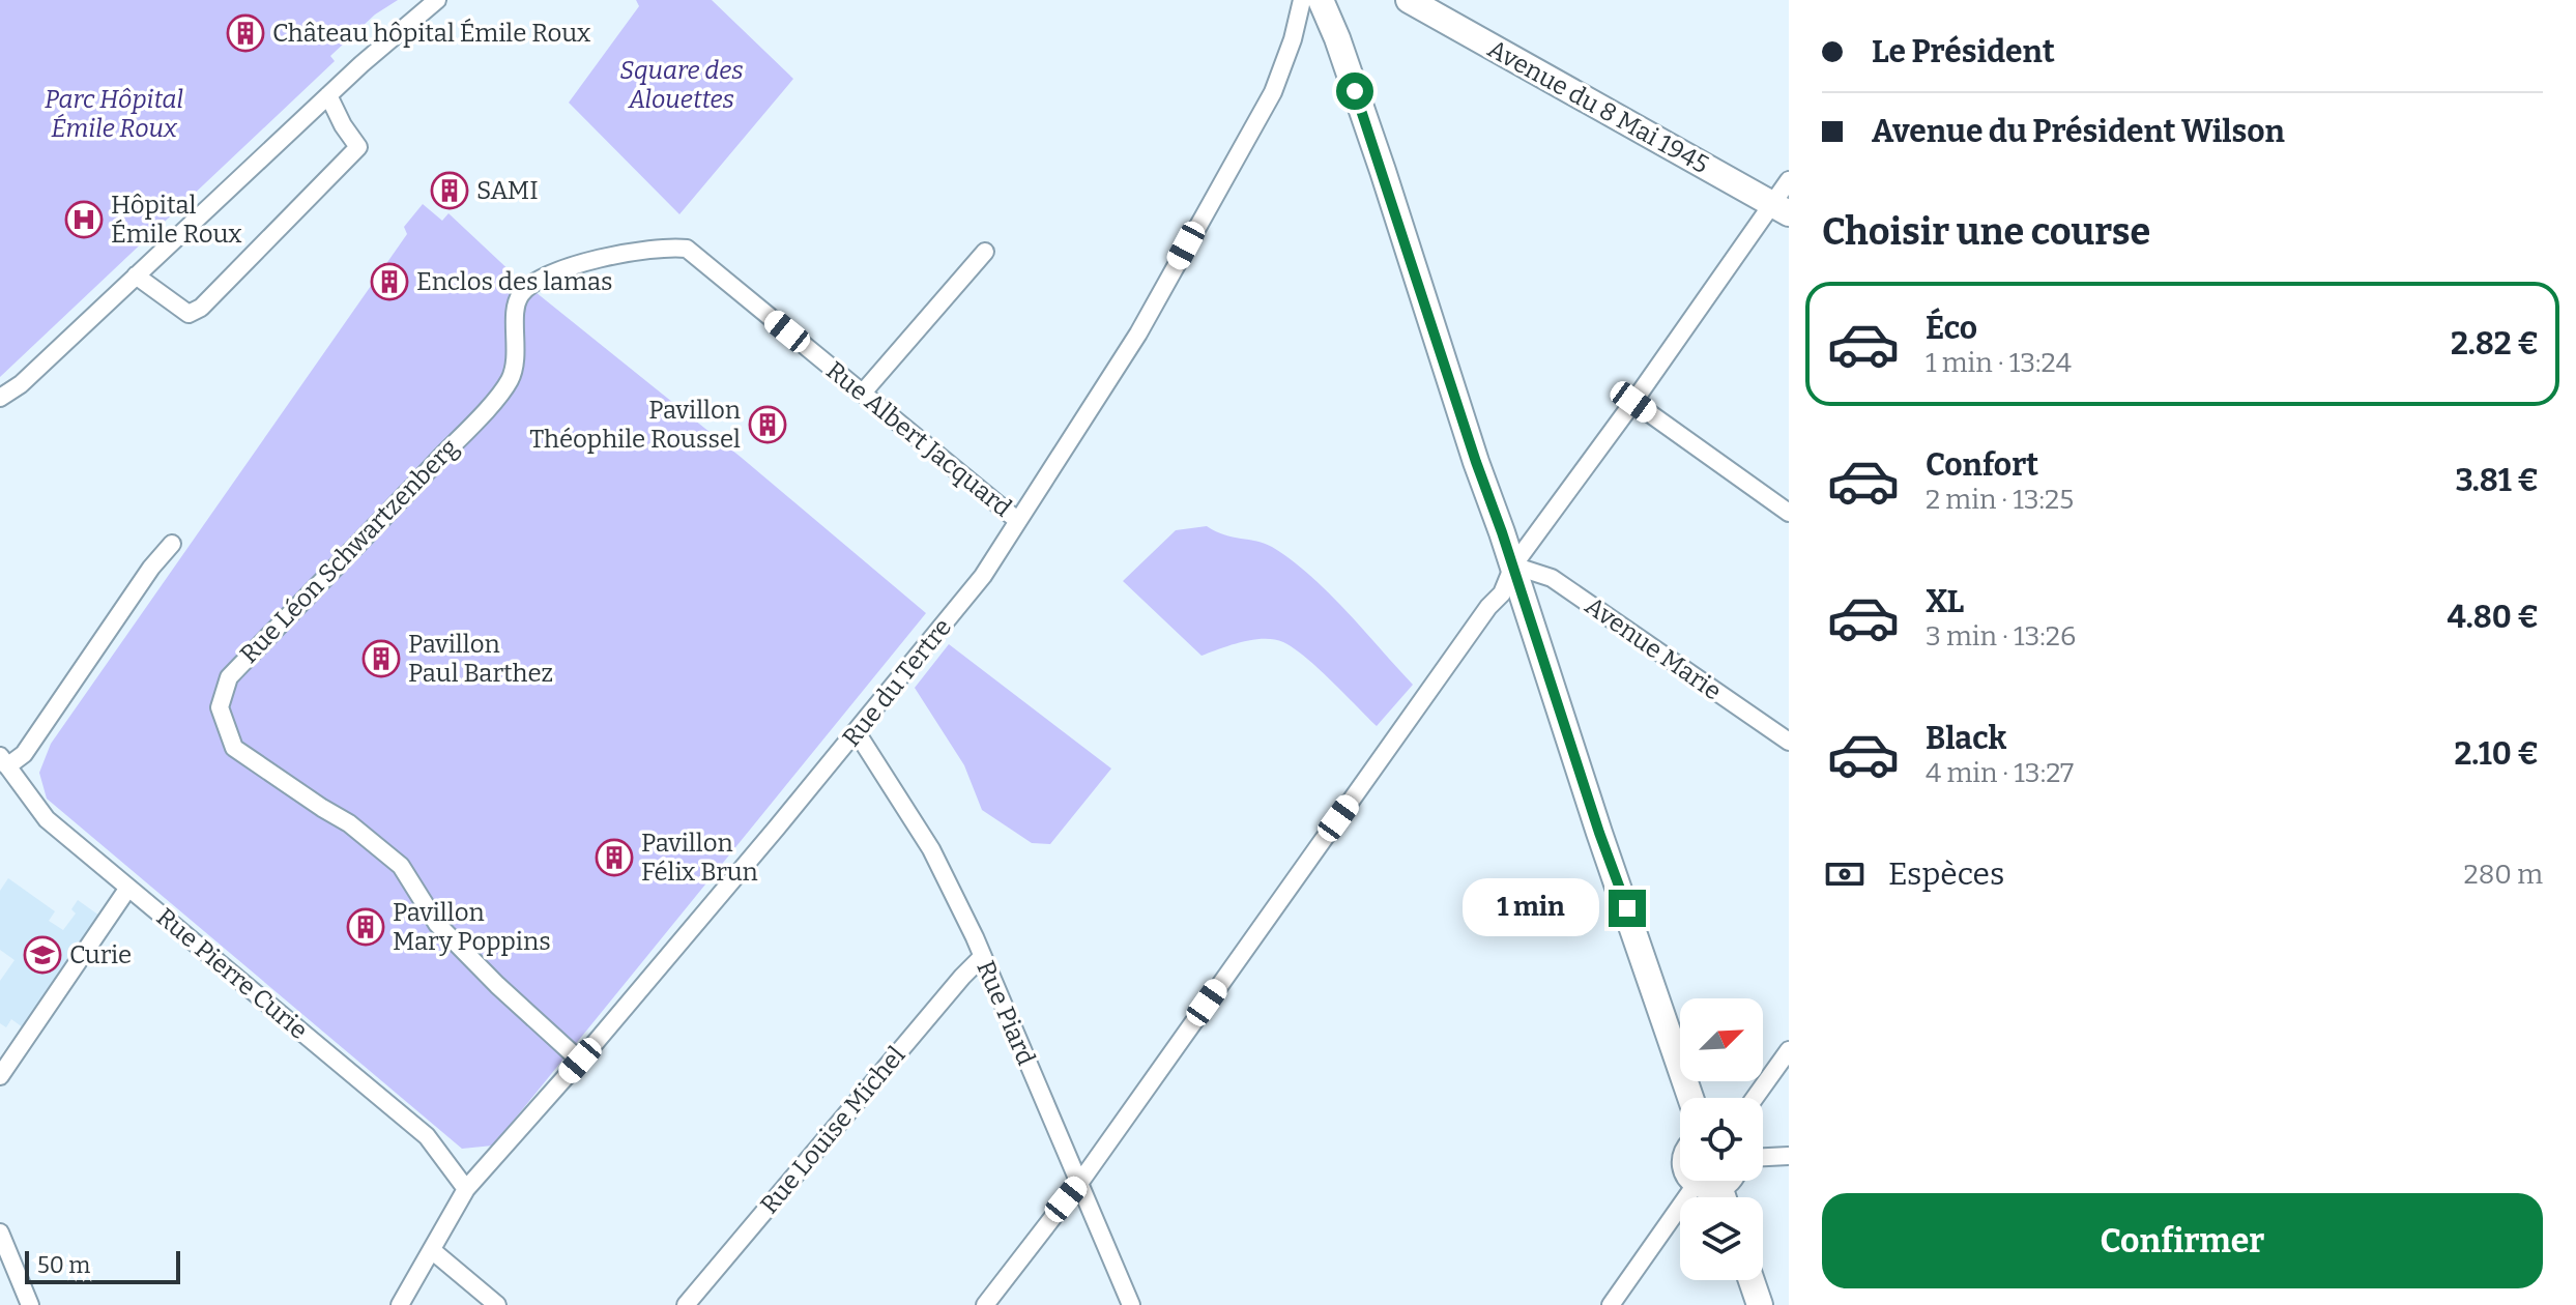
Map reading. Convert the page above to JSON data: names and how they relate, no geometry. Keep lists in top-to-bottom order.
{
  "streets": {
    "street": [
      "Avenue du 8 Mai 1945",
      "Rue Albert Jacquard",
      "Rue Léon Schwartzenberg",
      "Avenue Marie",
      "Rue du Tertre",
      "Rue Pierre Curie",
      "Rue Piard",
      "Rue Louise Michel"
    ]
  },
  "crossings": [
    ["Rue Albert Jacquard", "Rue Léon Schwartzenberg"],
    ["Rue Albert Jacquard", "Rue du Tertre"],
    ["Rue Léon Schwartzenberg", "Rue du Tertre"],
    ["Rue du Tertre", "Rue Pierre Curie"],
    ["Rue du Tertre", "Rue Piard"],
    ["Rue Piard", "Rue Louise Michel"]
  ],
  "parks": ["Square des Alouettes", "Parc Hôpital Émile Roux"],
  "places": {
    "building": [
      "Château hôpital Émile Roux",
      "SAMI",
      "Enclos des lamas",
      "Pavillon Théophile Roussel",
      "Pavillon Paul Barthez",
      "Pavillon Félix Brun",
      "Pavillon Mary Poppins"
    ],
    "hospital": ["Hôpital Émile Roux"],
    "school or university": ["Curie"]
  },
  "scale_bar": "50 m",
  "north": "top right",
  "page": {
    "banner": ["Le Président", "Avenue du Président Wilson"],
    "heading": "Choisir une course",
    "list": [
      {
        "name": "Éco",
        "note": "1 min · 13:24",
        "value": "2.82 €"
      },
      {
        "name": "Confort",
        "note": "2 min · 13:25",
        "value": "3.81 €"
      },
      {
        "name": "XL",
        "note": "3 min · 13:26",
        "value": "4.80 €"
      },
      {
        "name": "Black",
        "note": "4 min · 13:27",
        "value": "2.10 €"
      }
    ],
    "pay": ["Espèces", "280 m"],
    "bubble": "1 min",
    "buttons": "Confirmer",
    "scale": "50 m"
  }
}
